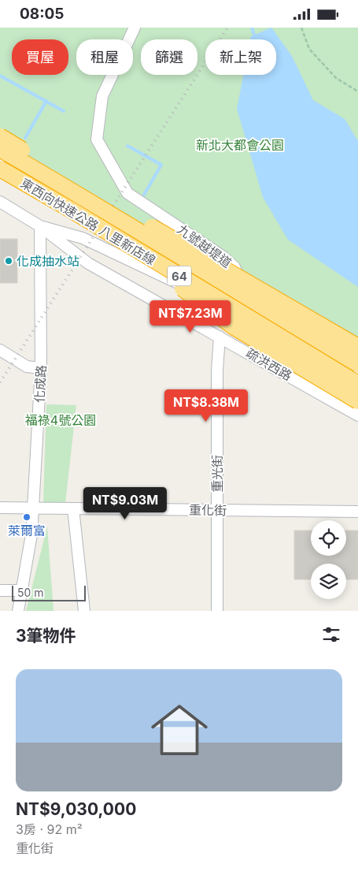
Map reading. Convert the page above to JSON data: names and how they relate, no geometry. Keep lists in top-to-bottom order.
{
  "streets": {
    "highway": ["東西向快速公路 八里新店線", "64"],
    "street": [
      "九號越堤道",
      "疏洪西路",
      "化成路",
      "重光街",
      "重化街"
    ]
  },
  "crossings": [
    ["九號越堤道", "疏洪西路"],
    ["九號越堤道", "化成路"],
    ["疏洪西路", "化成路"],
    ["疏洪西路", "重光街"],
    ["化成路", "重化街"],
    ["重光街", "重化街"]
  ],
  "parks": ["新北大都會公園", "福祿4號公園"],
  "places": ["化成抽水站", "萊爾富"],
  "scale_bar": "50 m",
  "page": {
    "status": "08:05",
    "chip": [
      "買屋",
      "租屋",
      "篩選",
      "新上架"
    ],
    "price": ["NT$7.23M", "NT$8.38M", "NT$9.03M"],
    "scale": "50 m",
    "heading": "3筆物件",
    "list": [
      {
        "name": "NT$9,030,000",
        "note": "3房 · 92 m² · 重化街"
      }
    ]
  }
}
